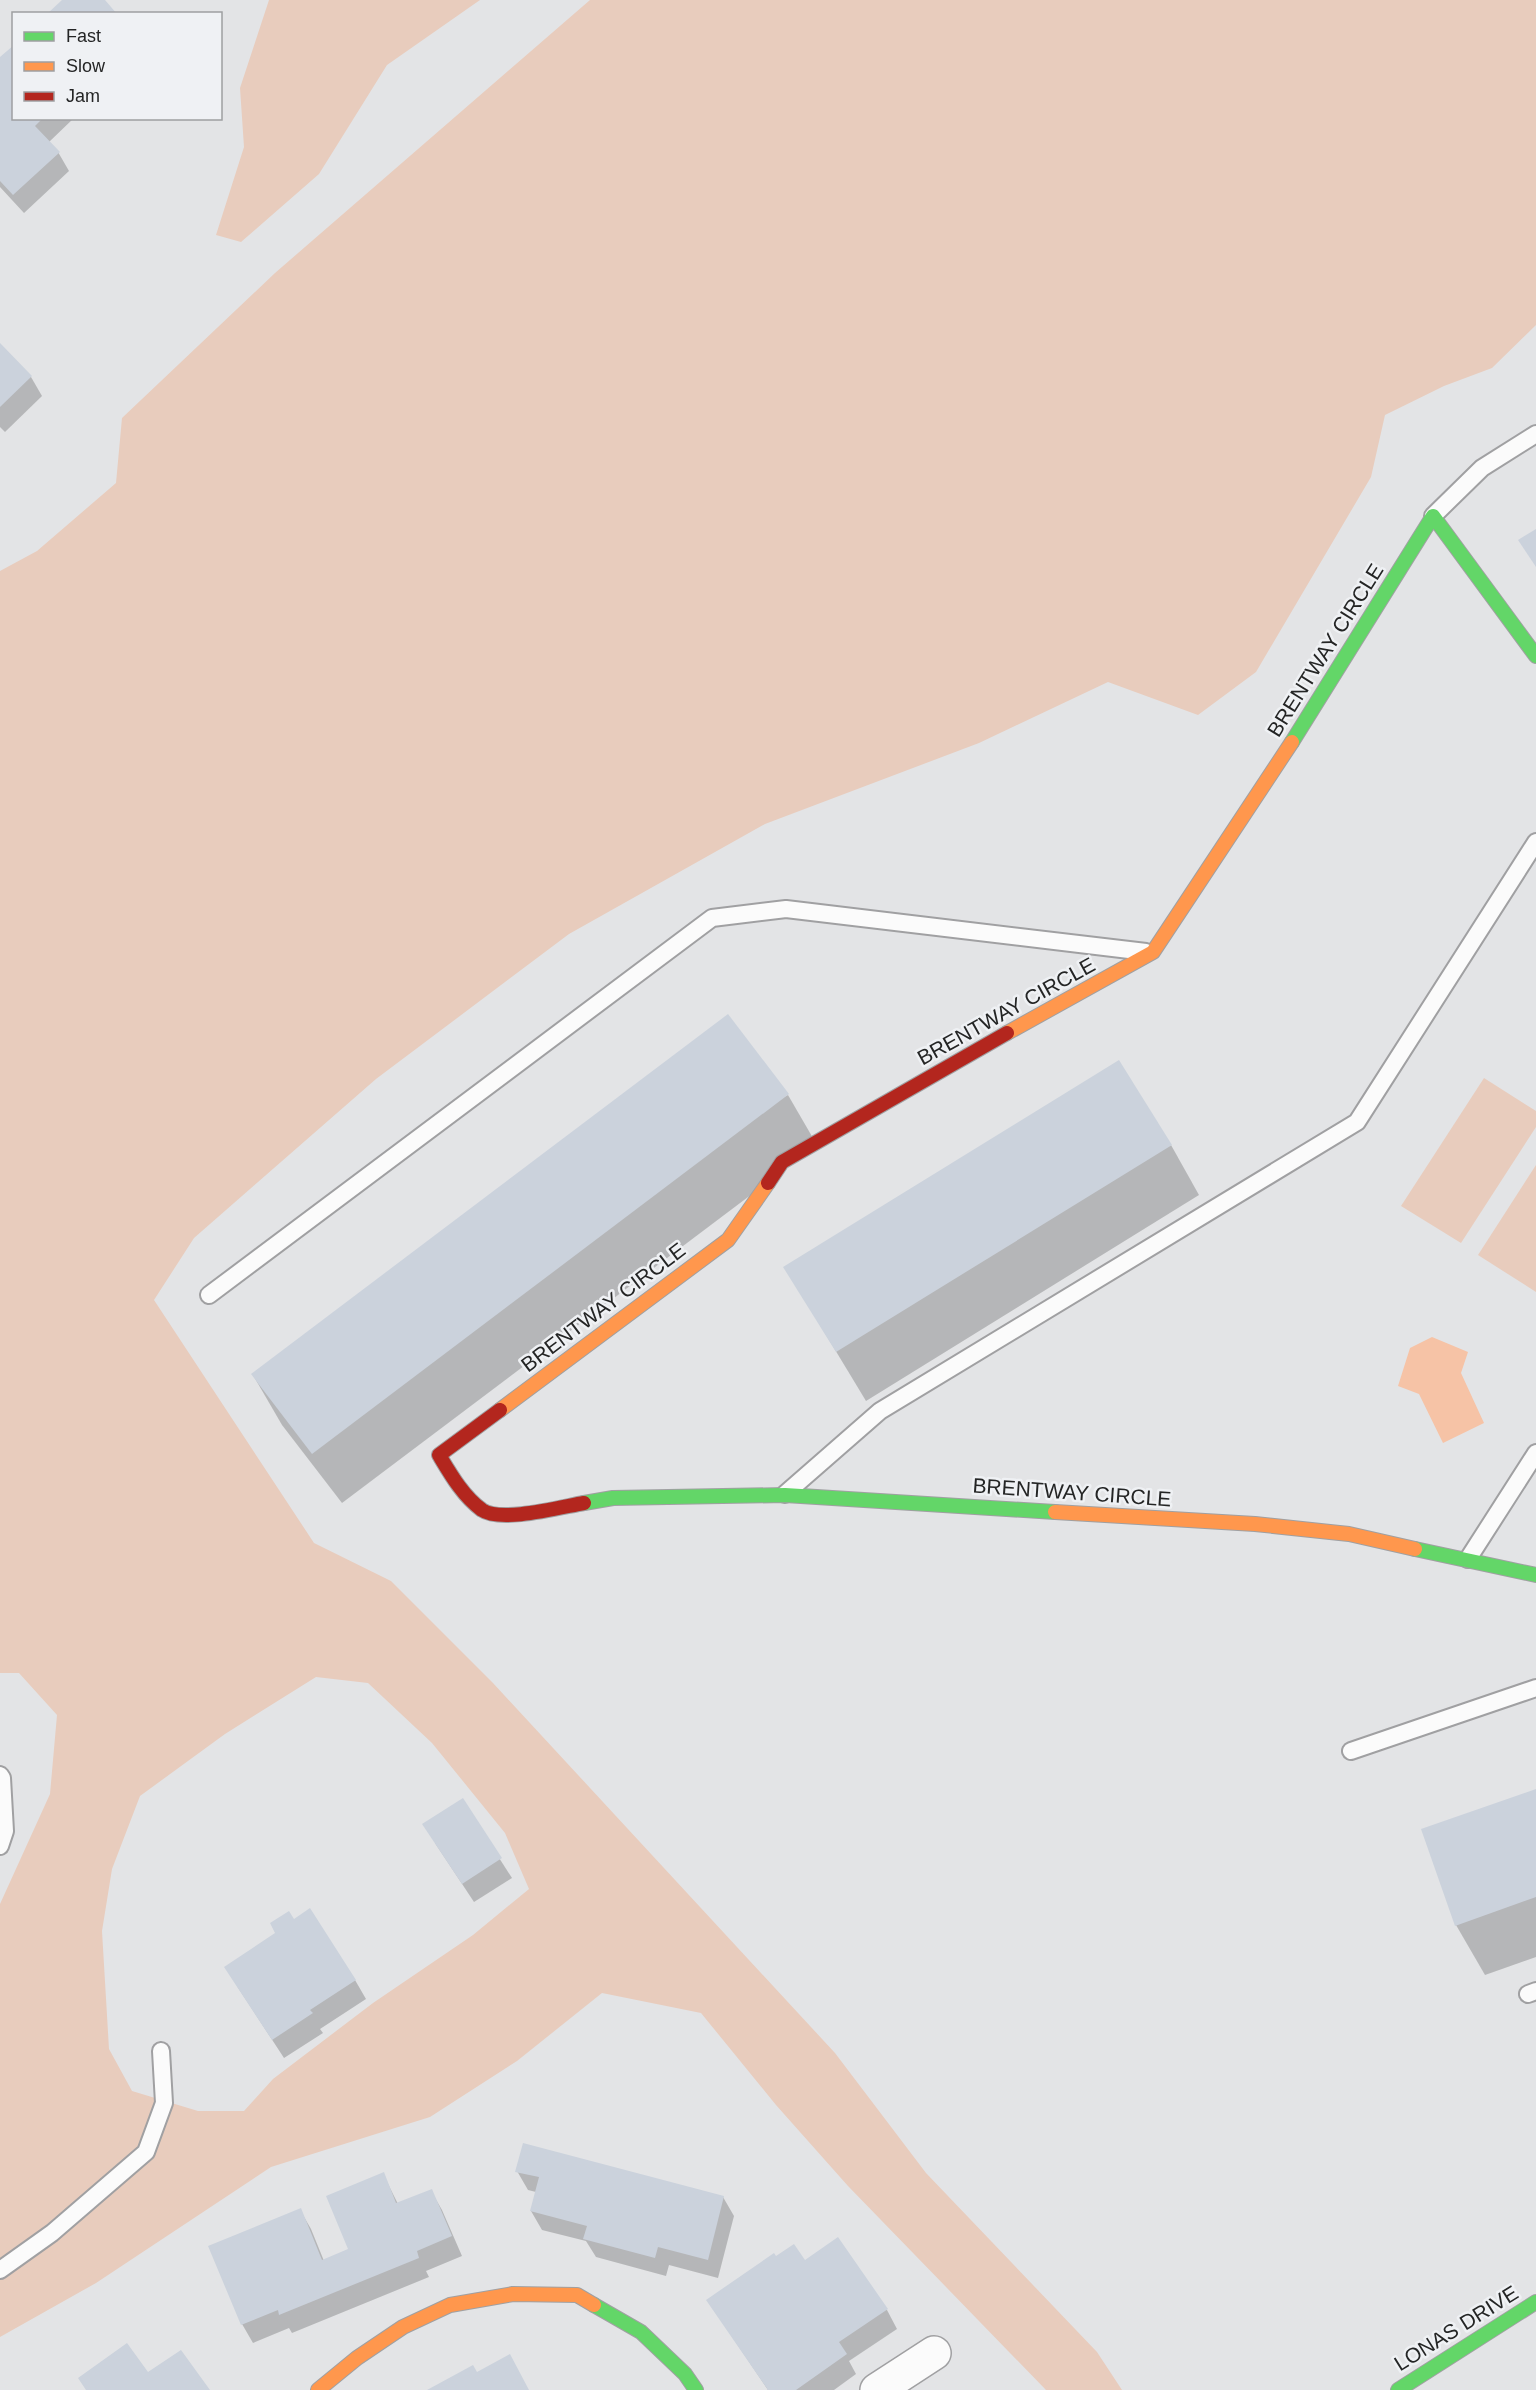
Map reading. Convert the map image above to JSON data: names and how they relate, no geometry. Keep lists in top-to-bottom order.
{
  "streets": {
    "street": ["BRENTWAY CIRCLE", "LONAS DRIVE"]
  },
  "legend": ["Fast", "Slow", "Jam"]
}
